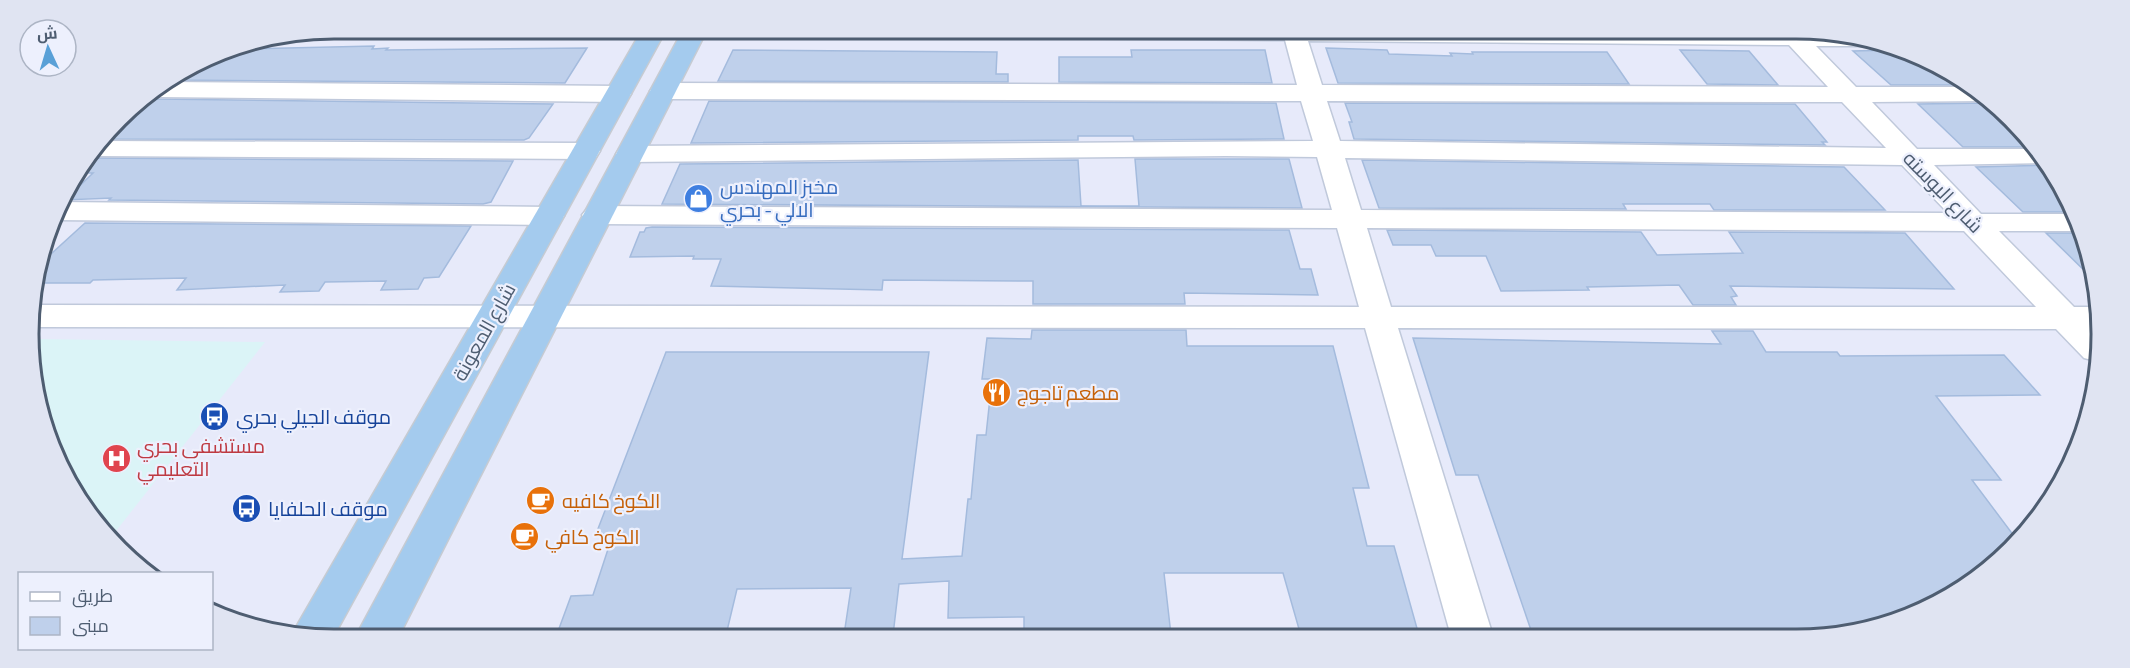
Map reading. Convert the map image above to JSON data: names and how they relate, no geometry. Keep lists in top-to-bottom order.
{
  "streets": {
    "highway": ["شارع المعونة"],
    "street": ["شارع البوسته"]
  },
  "places": {
    "shop": ["مخبز المهندس الالي - بحري"],
    "restaurant": ["مطعم تاجوج"],
    "bus stop": ["موقف الجيلي بحري", "موقف الحلفايا"],
    "hospital": ["مستشفى بحري التعليمي"],
    "cafe": ["الكوخ كافيه", "الكوخ كافي"]
  },
  "legend": ["طريق", "مبنى"],
  "north": "top"
}
